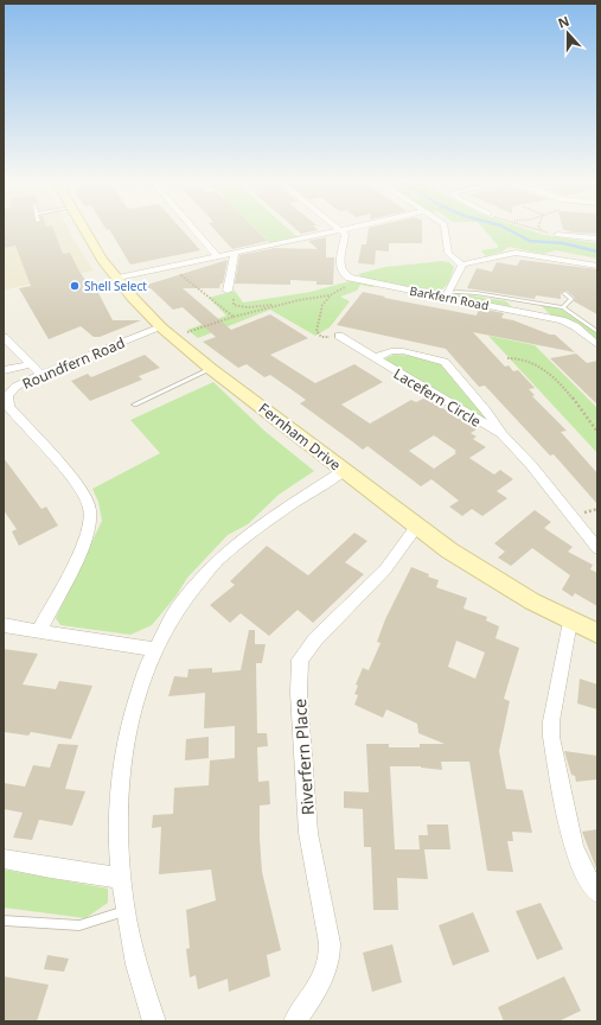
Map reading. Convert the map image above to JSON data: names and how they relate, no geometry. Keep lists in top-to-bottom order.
{
  "streets": {
    "street": [
      "Barkfern Road",
      "Roundfern Road",
      "Lacefern Circle",
      "Fernham Drive",
      "Riverfern Place"
    ]
  },
  "crossings": [
    ["Roundfern Road", "Fernham Drive"],
    ["Fernham Drive", "Riverfern Place"]
  ],
  "places": ["Shell Select"],
  "north": "top"
}
